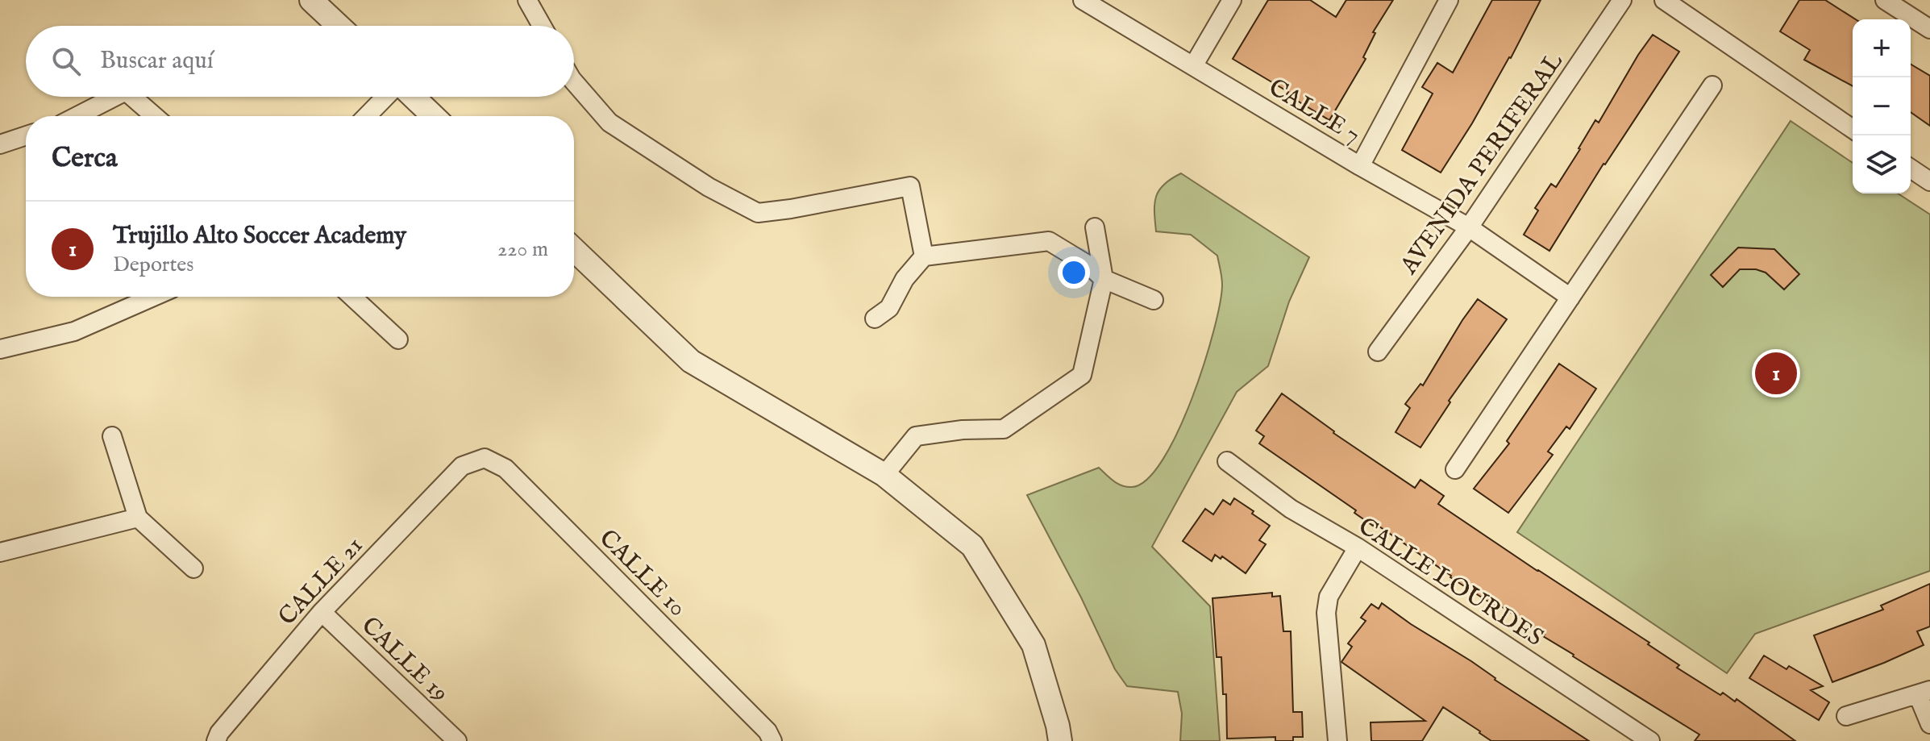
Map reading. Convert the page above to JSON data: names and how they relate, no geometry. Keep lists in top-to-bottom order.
{
  "streets": {
    "street": [
      "CALLE 7",
      "AVENIDA PERIFERAL",
      "CALLE 10",
      "CALLE 21",
      "CALLE LOURDES",
      "CALLE 19"
    ]
  },
  "crossings": [
    ["CALLE 10", "CALLE 21"],
    ["CALLE 21", "CALLE 19"]
  ],
  "page": {
    "map_buttons": ["+", "−"],
    "search": "Buscar aquí",
    "heading": "Cerca",
    "list": [
      {
        "mark": "1",
        "name": "Trujillo Alto Soccer Academy",
        "note": "Deportes",
        "value": "220 m"
      }
    ],
    "pins": "1"
  }
}
